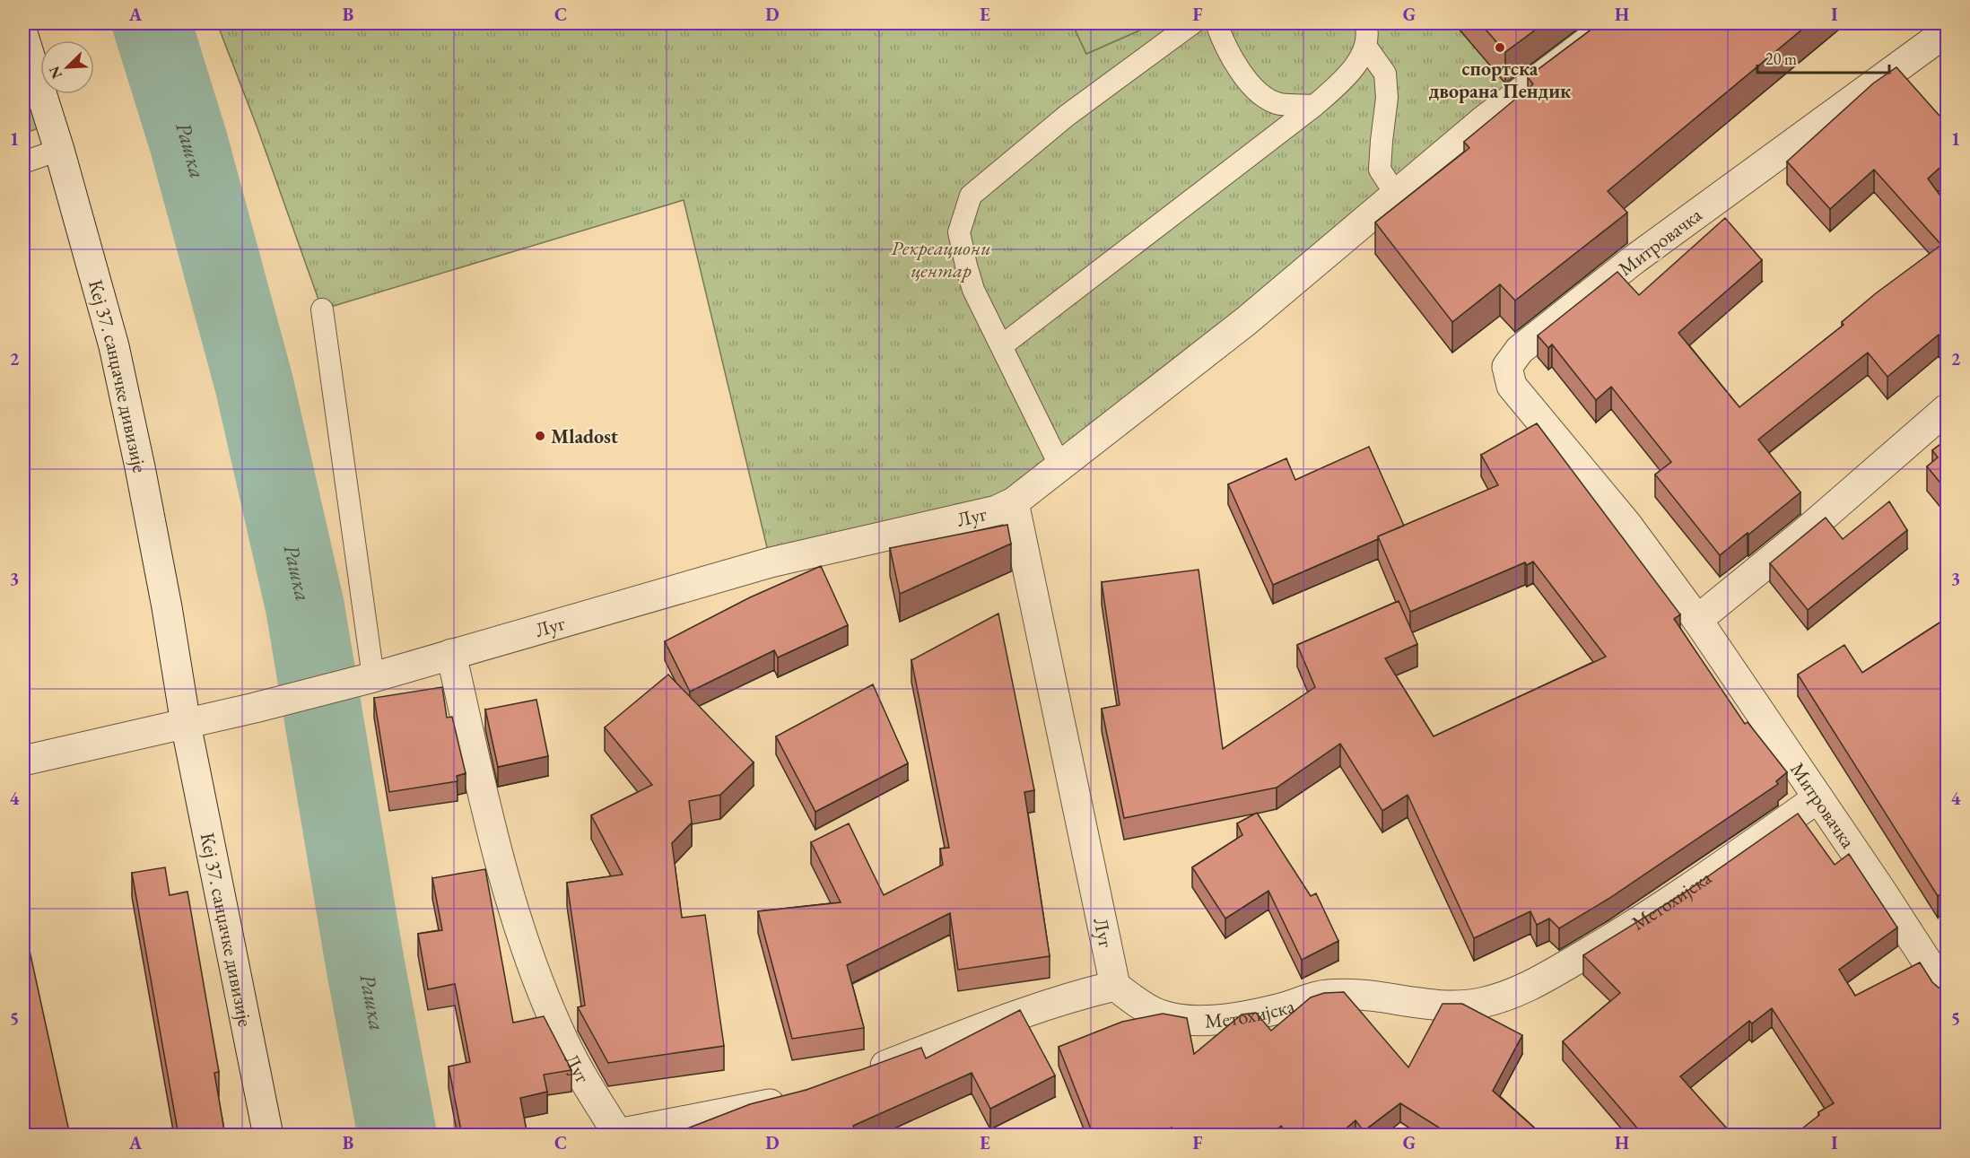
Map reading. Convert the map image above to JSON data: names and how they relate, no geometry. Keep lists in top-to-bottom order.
{
  "streets": {
    "street": [
      "Митровачка",
      "Кеј 37. санџачке дивизије",
      "Луг",
      "Метохијска"
    ]
  },
  "crossings": [
    ["Митровачка", "Метохијска"],
    ["Кеј 37. санџачке дивизије", "Луг"],
    ["Луг", "Метохијска"]
  ],
  "water": ["Рашка"],
  "parks": ["Рекреациони центар"],
  "places": ["спортска дворана Пендик", "Mladost"],
  "scale_bar": "20 m",
  "north": "bottom left",
  "grid": {
    "columns": [
      "A",
      "B",
      "C",
      "D",
      "E",
      "F",
      "G",
      "H",
      "I"
    ],
    "rows": [
      "1",
      "2",
      "3",
      "4",
      "5"
    ]
  }
}
